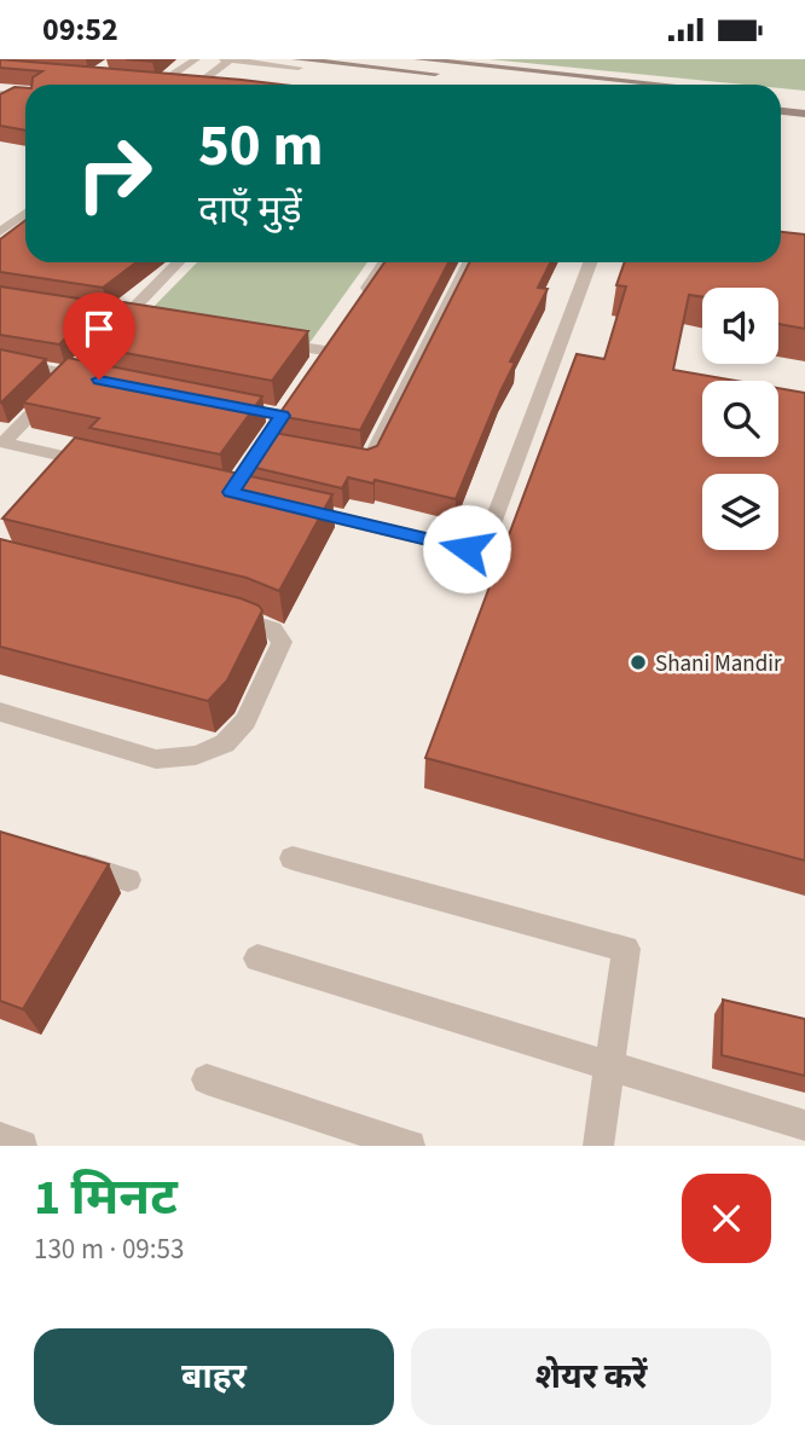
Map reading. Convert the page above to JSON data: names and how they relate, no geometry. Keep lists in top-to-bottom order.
{
  "places": ["Shani Mandir"],
  "page": {
    "status": "09:52",
    "turn": ["50 m", "दाएँ मुड़ें"],
    "heading": ["1 मिनट", "130 m · 09:53"],
    "buttons": ["बाहर", "शेयर करें"]
  }
}
